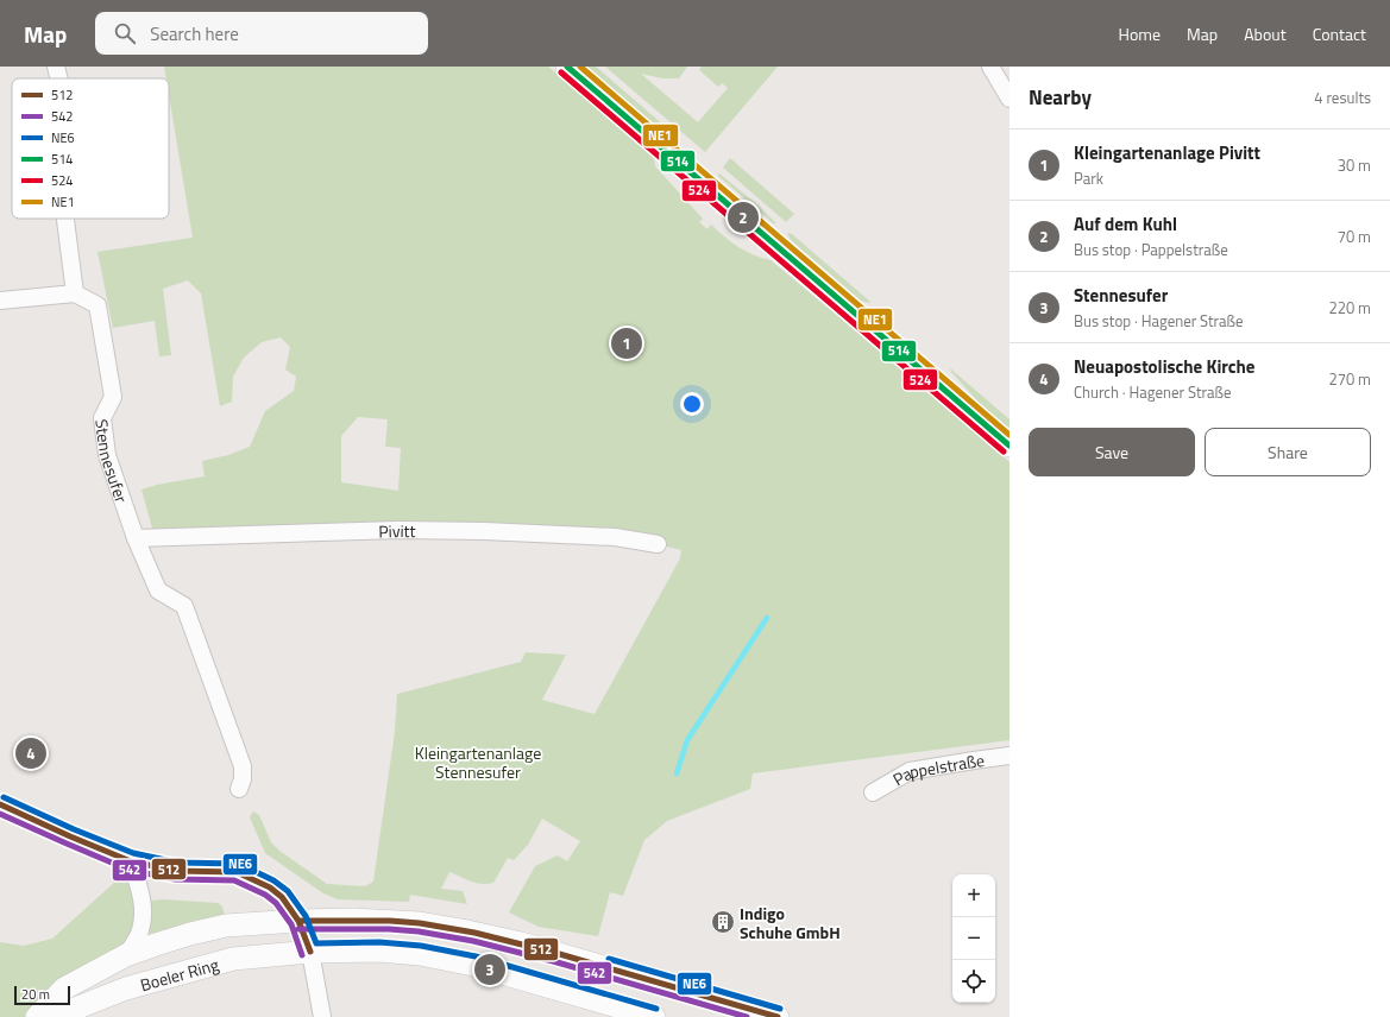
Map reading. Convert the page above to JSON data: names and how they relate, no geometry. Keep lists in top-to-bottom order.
{
  "streets": {
    "main road": ["Boeler Ring"],
    "street": ["Stennesufer", "Pivitt", "Pappelstraße"]
  },
  "crossings": [
    ["Stennesufer", "Pivitt"]
  ],
  "parks": ["Kleingartenanlage Stennesufer"],
  "places": {
    "building": ["Indigo Schuhe GmbH"]
  },
  "lines": [
    "transit line 514",
    "transit line NE1",
    "transit line 524",
    "transit line NE6",
    "transit line 512",
    "transit line 542"
  ],
  "legend": [
    "512",
    "542",
    "NE6",
    "514",
    "524",
    "NE1"
  ],
  "scale_bar": "20 m",
  "page": {
    "header": "Map",
    "search": "Search here",
    "nav": [
      "Home",
      "Map",
      "About",
      "Contact"
    ],
    "heading": ["Nearby", "4 results"],
    "list": [
      {
        "mark": "1",
        "name": "Kleingartenanlage Pivitt",
        "note": "Park",
        "value": "30 m"
      },
      {
        "mark": "2",
        "name": "Auf dem Kuhl",
        "note": "Bus stop · Pappelstraße",
        "value": "70 m"
      },
      {
        "mark": "3",
        "name": "Stennesufer",
        "note": "Bus stop · Hagener Straße",
        "value": "220 m"
      },
      {
        "mark": "4",
        "name": "Neuapostolische Kirche",
        "note": "Church · Hagener Straße",
        "value": "270 m"
      }
    ],
    "pins": [
      "2",
      "1",
      "4",
      "3"
    ],
    "buttons": ["Save", "Share"],
    "map_buttons": ["+", "−"],
    "scale": "20 m"
  }
}
